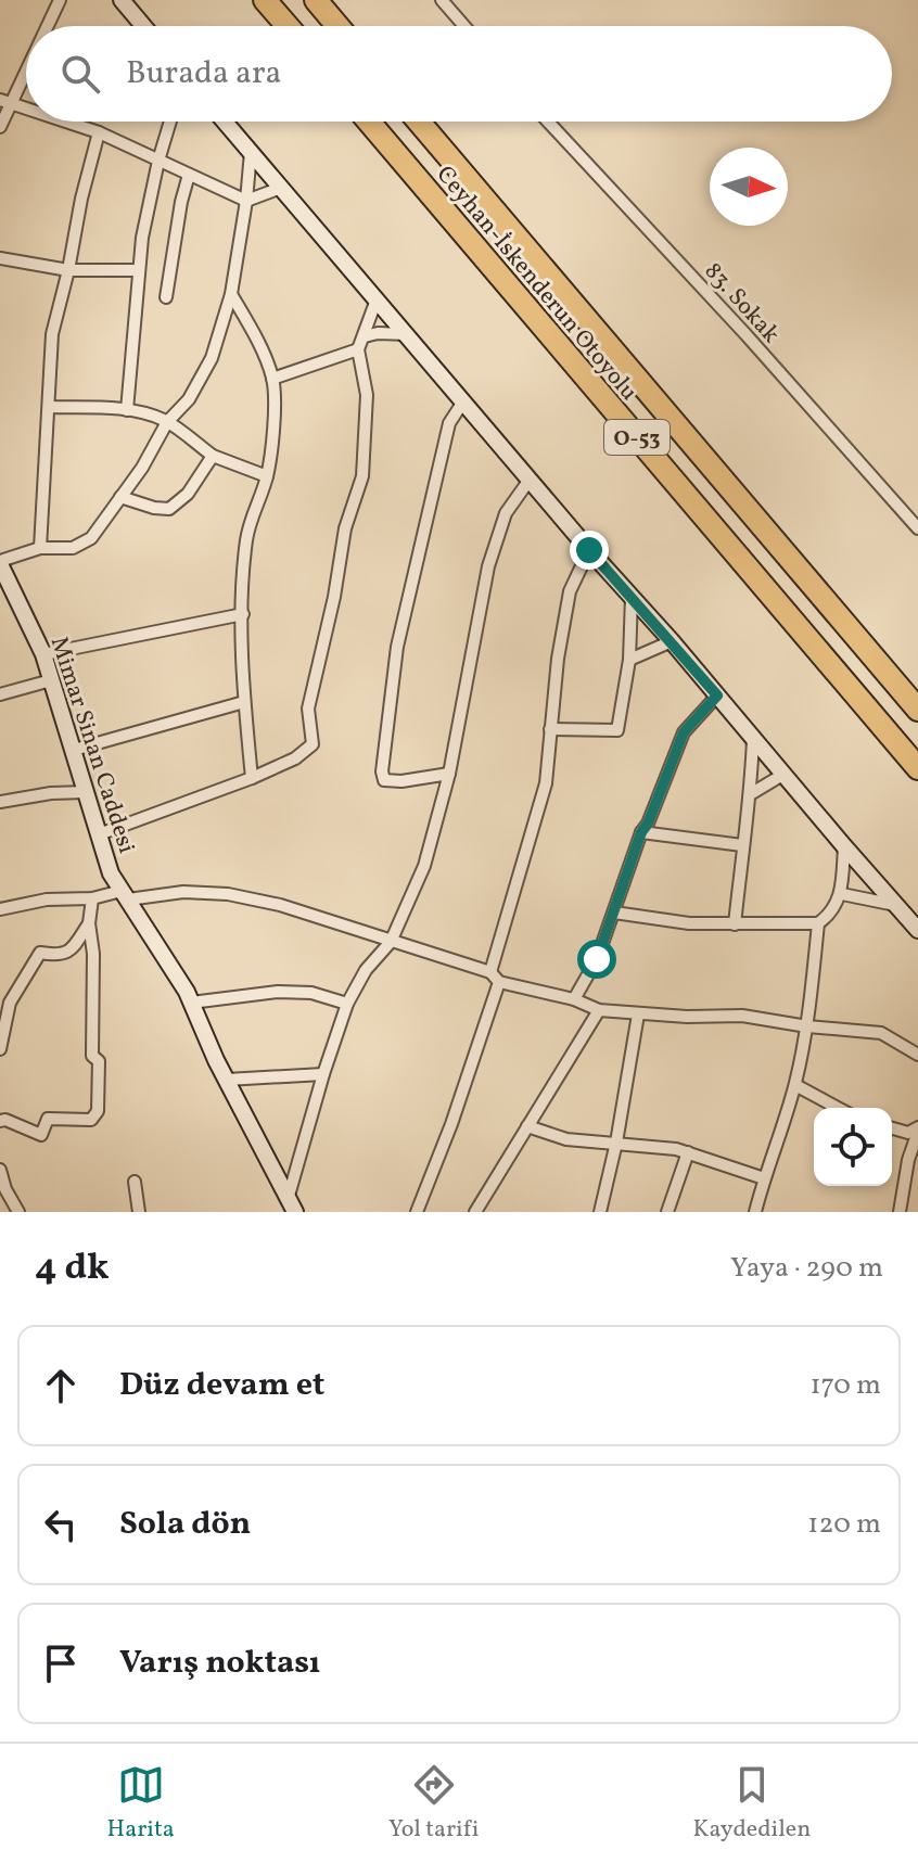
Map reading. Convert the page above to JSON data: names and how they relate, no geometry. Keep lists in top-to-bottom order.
{
  "streets": {
    "highway": ["Ceyhan-İskenderun Otoyolu", "O-53"],
    "street": ["83. Sokak", "Mimar Sinan Caddesi"]
  },
  "north": "right",
  "page": {
    "search": "Burada ara",
    "heading": ["4 dk", "Yaya · 290 m"],
    "list": [
      ["Düz devam et", "170 m"],
      ["Sola dön", "120 m"],
      "Varış noktası"
    ],
    "nav": ["Harita", "Yol tarifi", "Kaydedilen"]
  }
}
